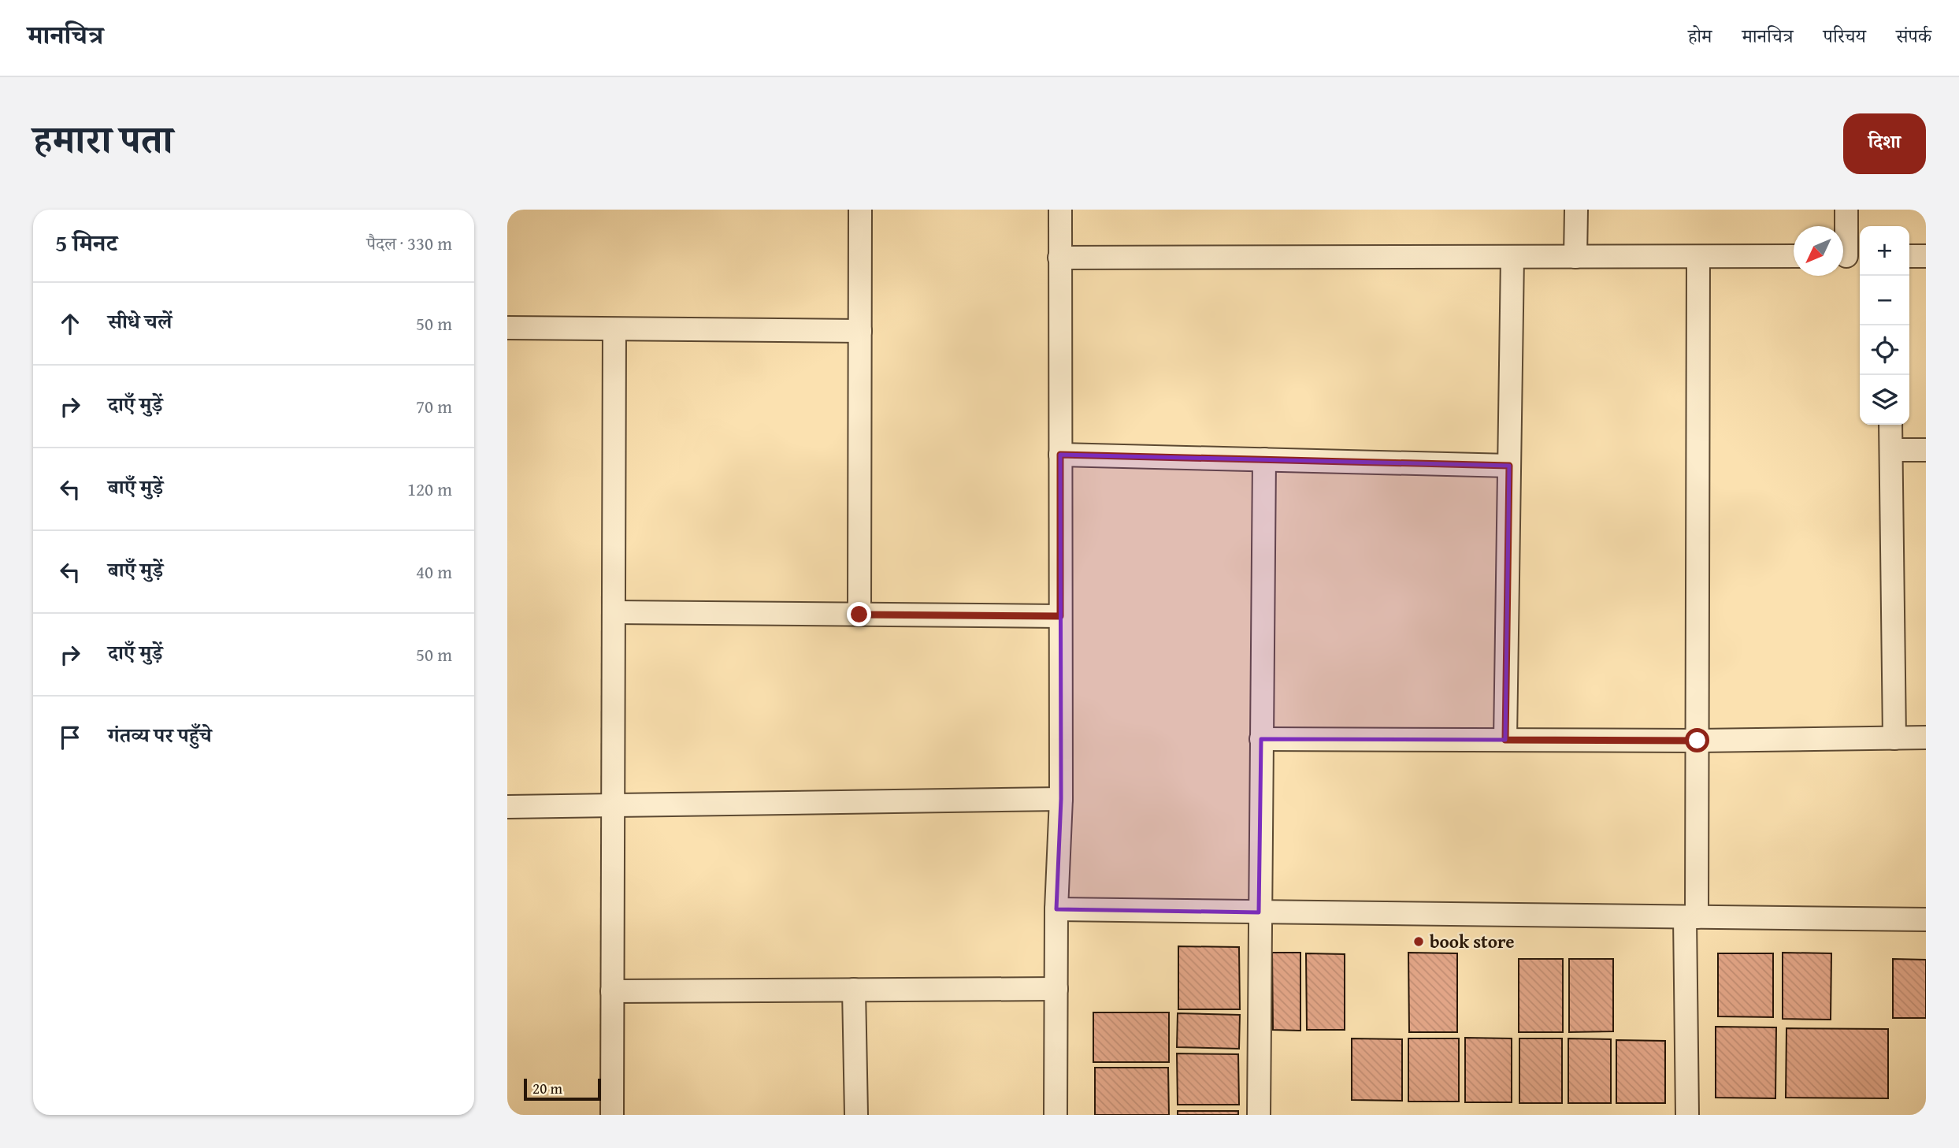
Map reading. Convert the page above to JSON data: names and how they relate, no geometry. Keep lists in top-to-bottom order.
{
  "places": ["book store"],
  "scale_bar": "20 m",
  "north": "bottom left",
  "page": {
    "header": "मानचित्र",
    "nav": [
      "होम",
      "मानचित्र",
      "परिचय",
      "संपर्क"
    ],
    "title": "हमारा पता",
    "buttons": "दिशा",
    "heading": ["5 मिनट", "पैदल · 330 m"],
    "map_buttons": ["+", "−"],
    "list": [
      ["सीधे चलें", "50 m"],
      ["दाएँ मुड़ें", "70 m"],
      ["बाएँ मुड़ें", "120 m"],
      ["बाएँ मुड़ें", "40 m"],
      ["दाएँ मुड़ें", "50 m"],
      "गंतव्य पर पहुँचे"
    ],
    "scale": "20 m"
  }
}
